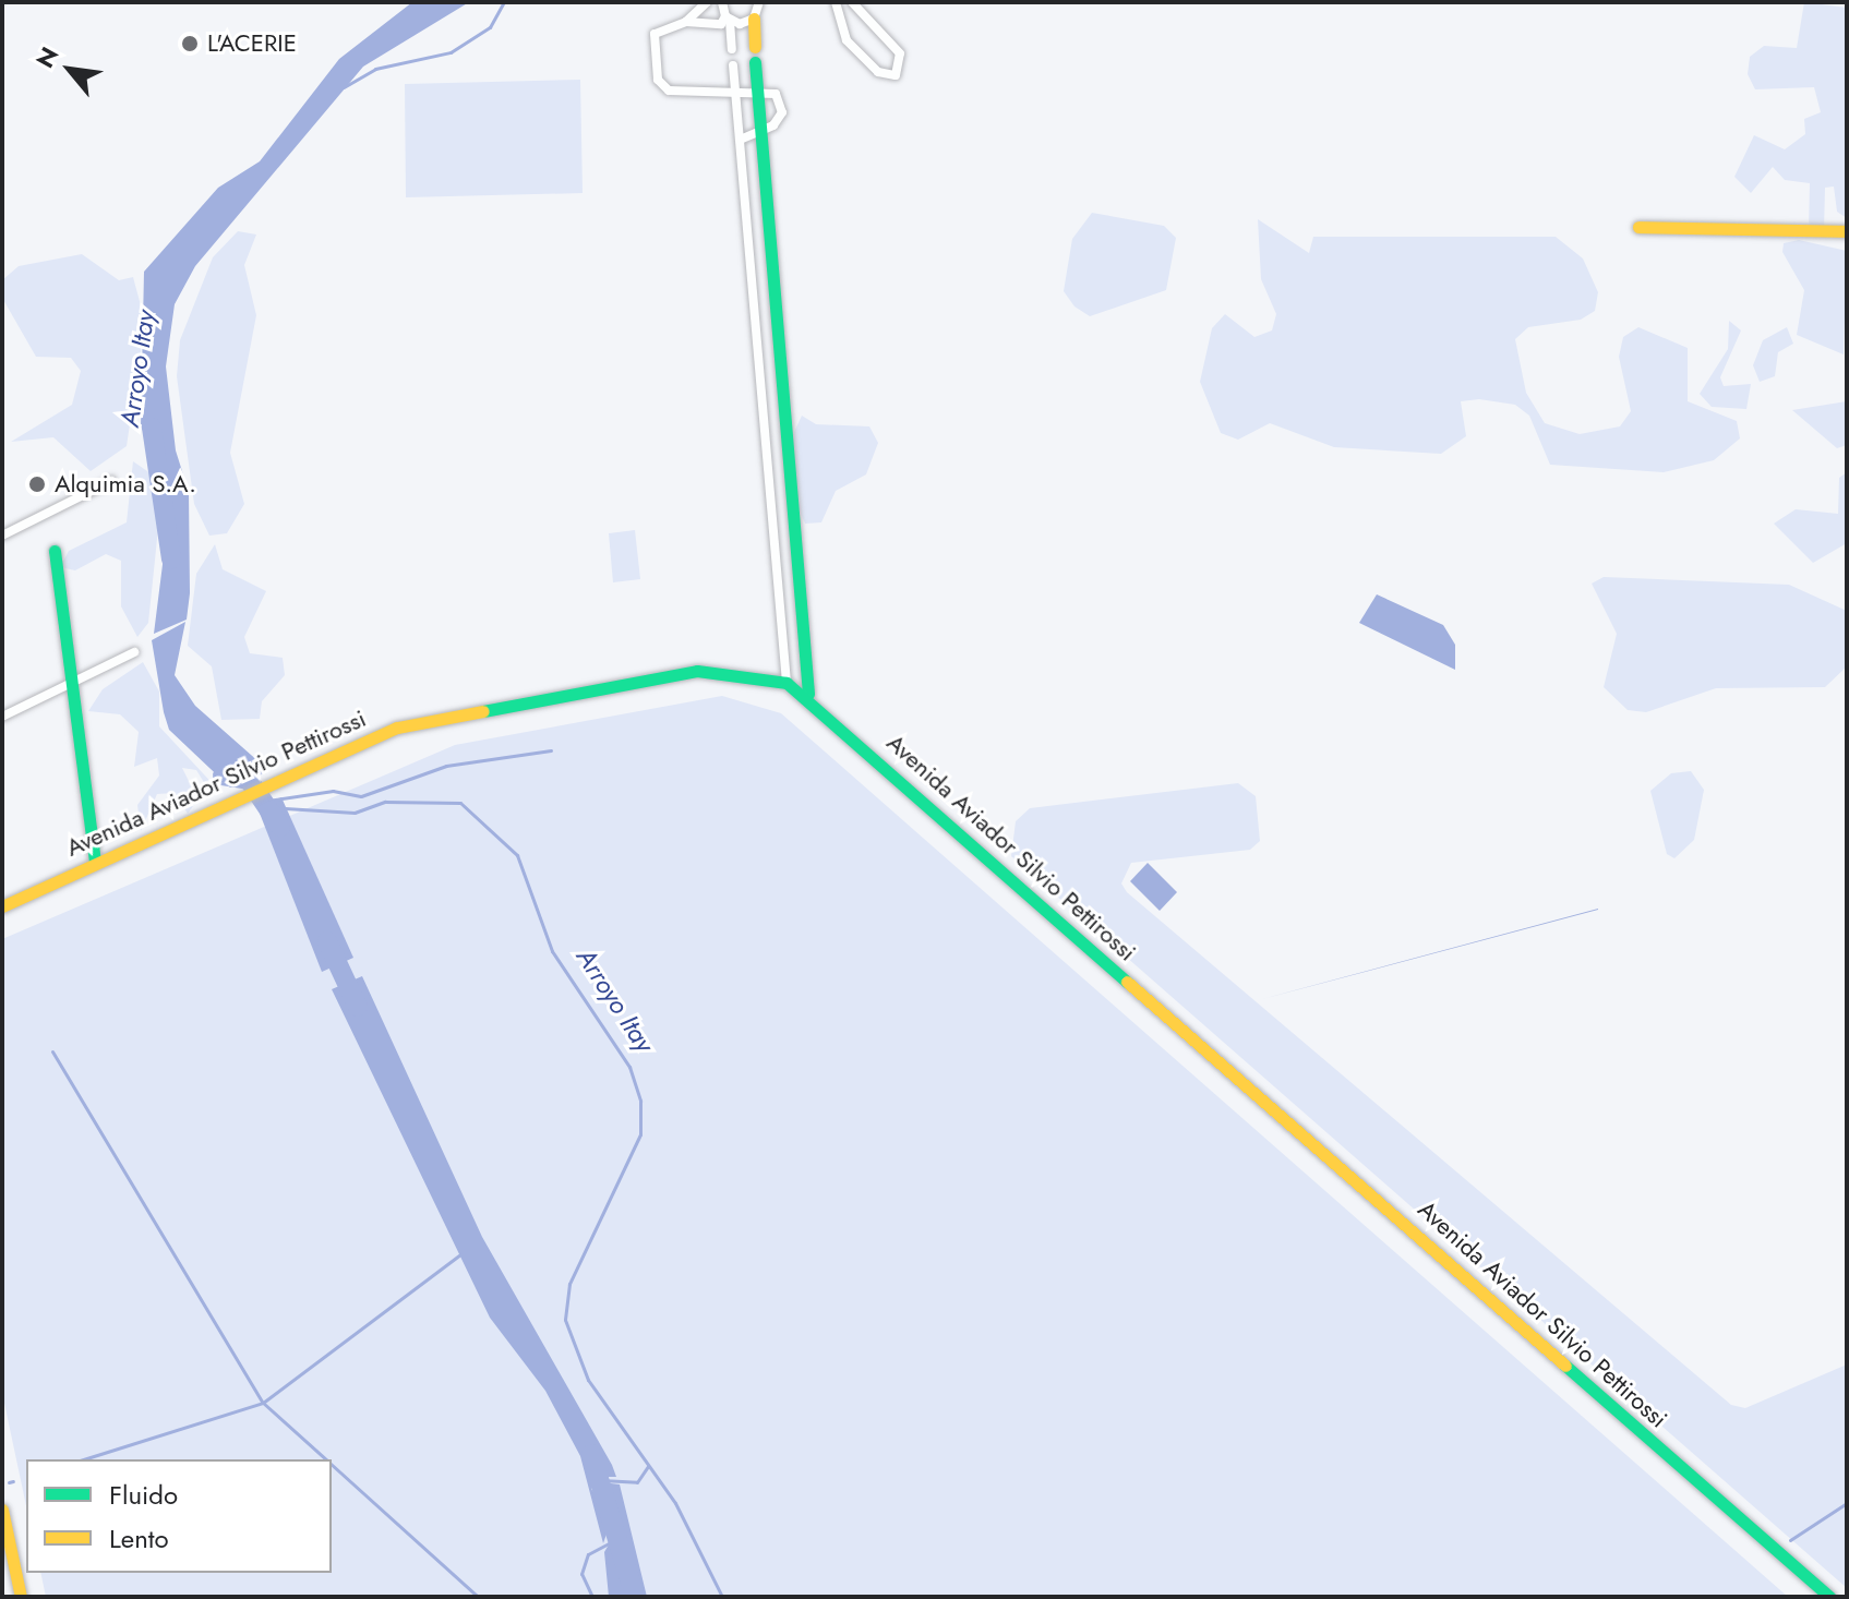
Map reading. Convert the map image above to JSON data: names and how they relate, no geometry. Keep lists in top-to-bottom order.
{
  "streets": {
    "main road": ["Avenida Aviador Silvio Pettirossi"]
  },
  "water": ["Arroyo Itay"],
  "places": ["L'ACERIE", "Alquimia S.A."],
  "legend": ["Fluido", "Lento"],
  "north": "top left"
}
